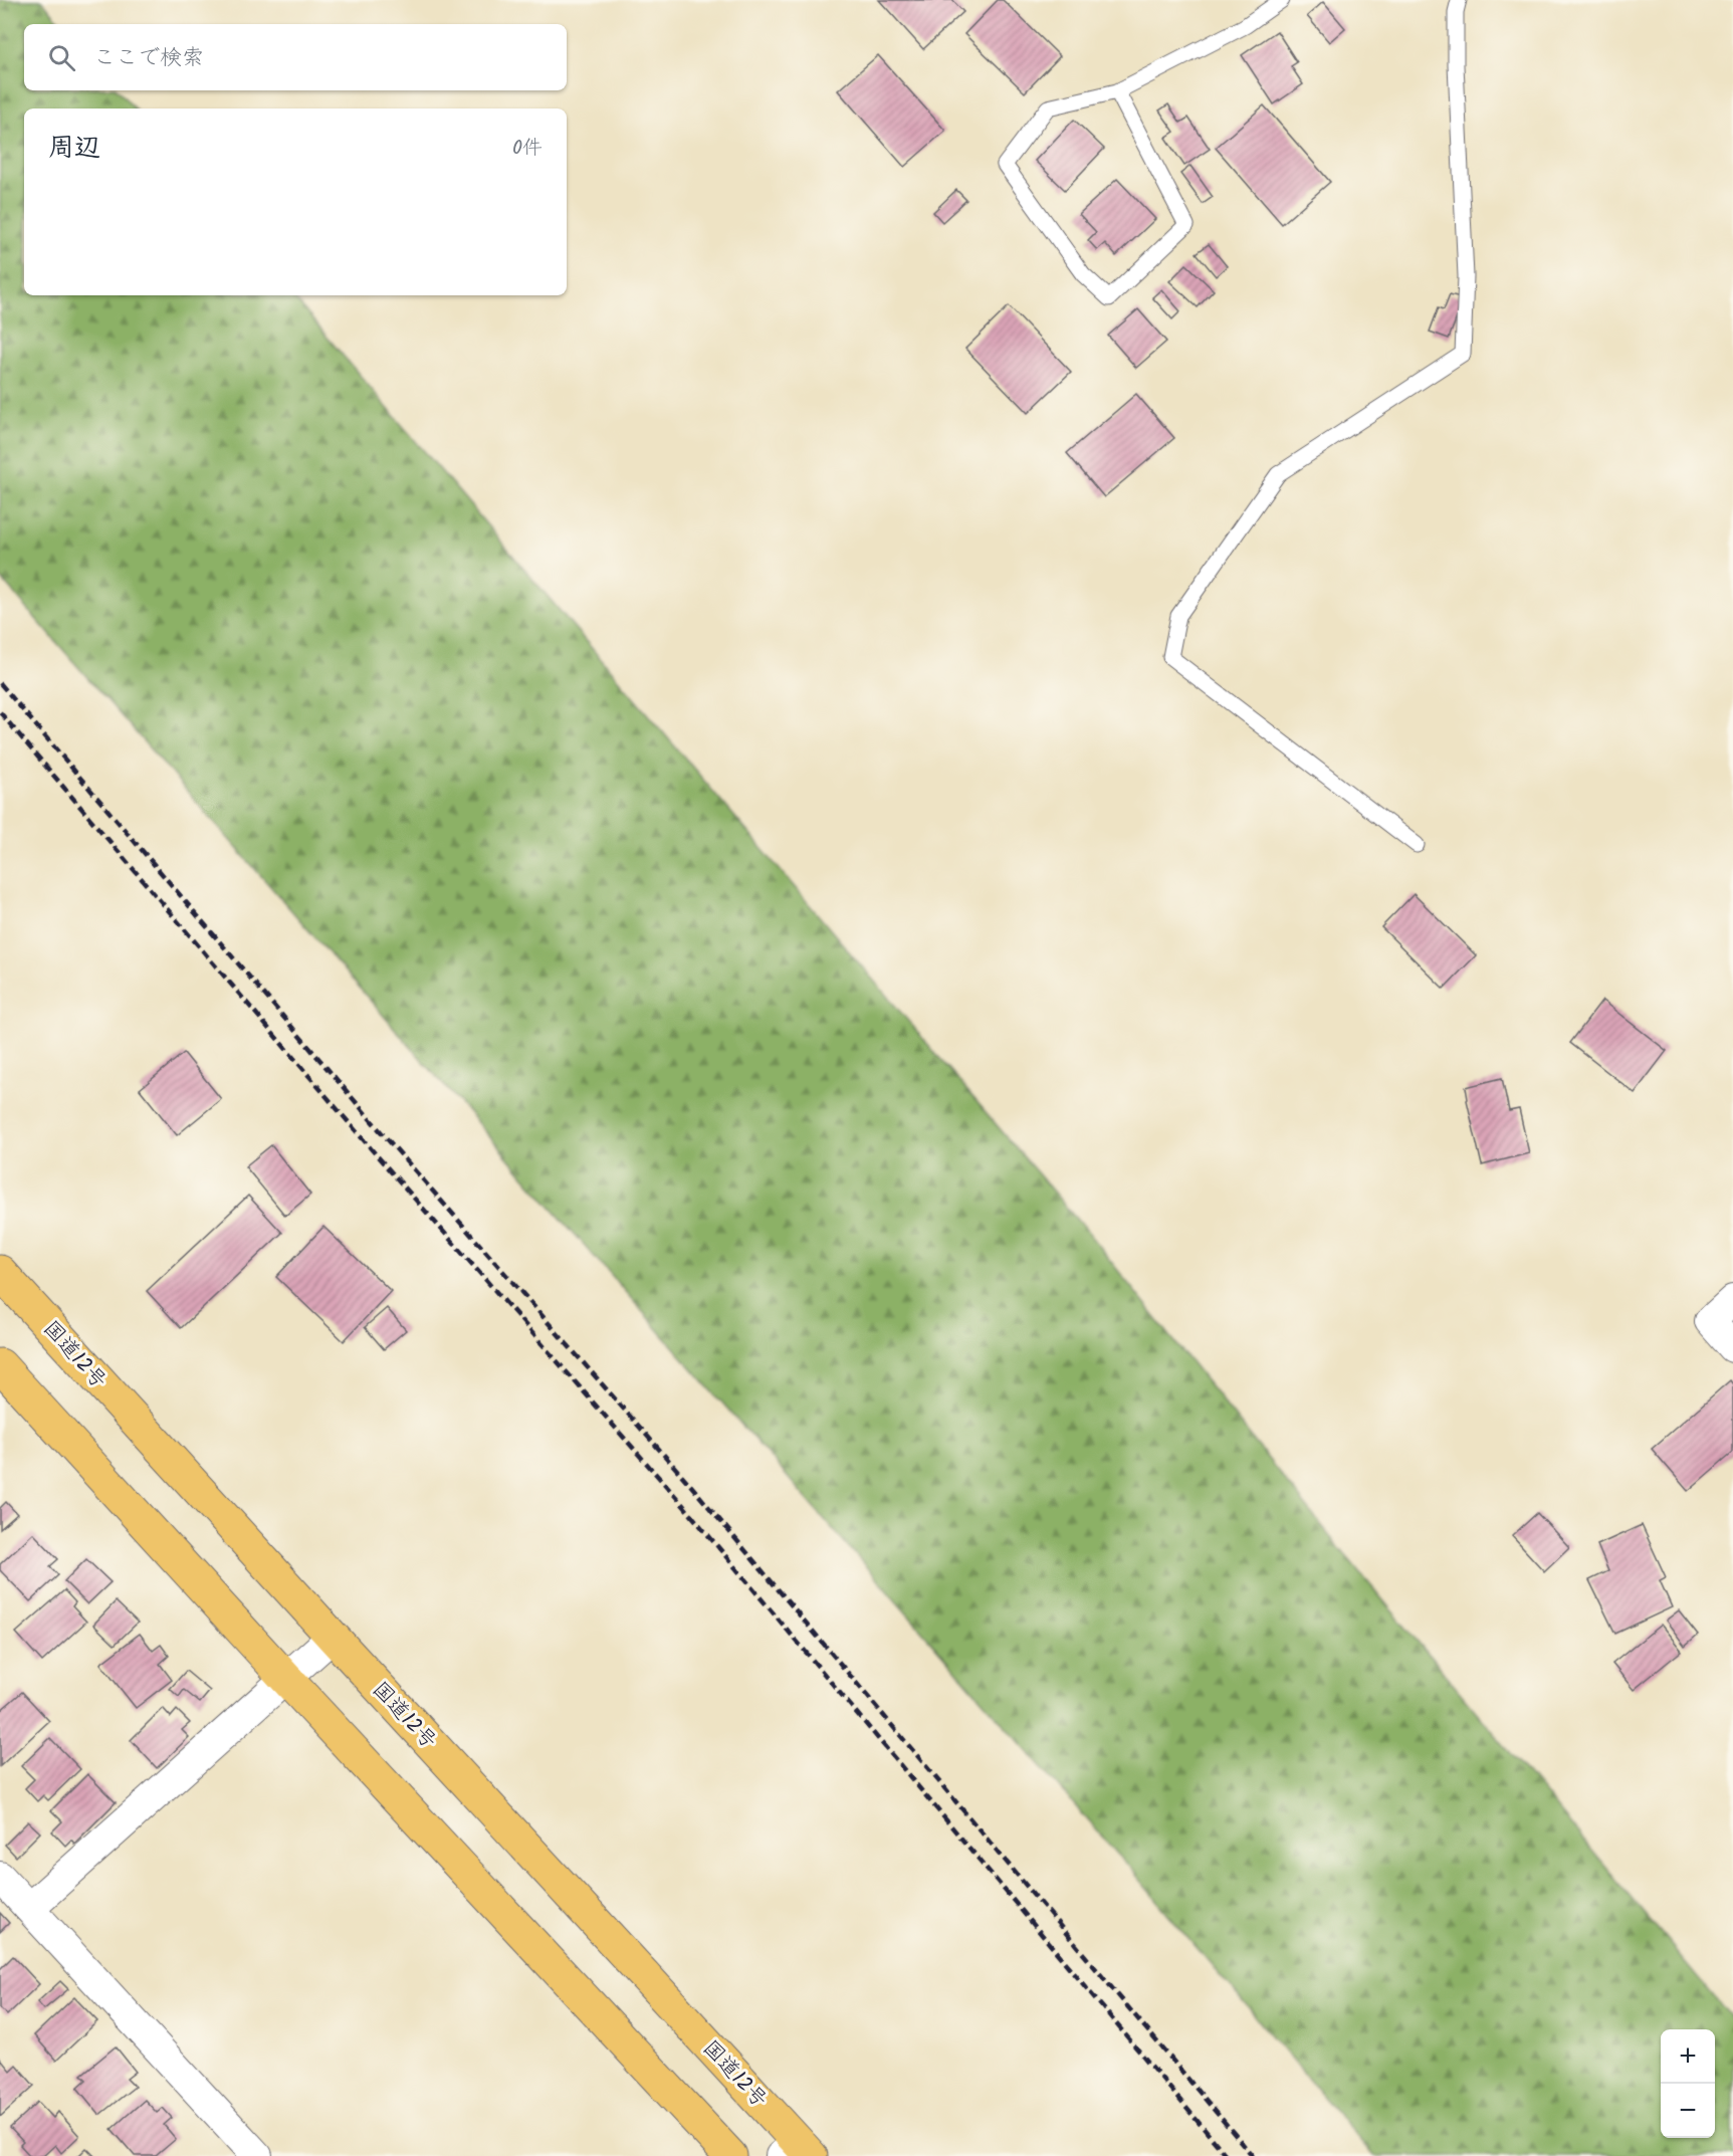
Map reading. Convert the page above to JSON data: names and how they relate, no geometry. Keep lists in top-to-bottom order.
{
  "streets": {
    "highway": ["国道12号"]
  },
  "page": {
    "search": "ここで検索",
    "heading": ["周辺", "0件"],
    "map_buttons": ["+", "−"]
  }
}
